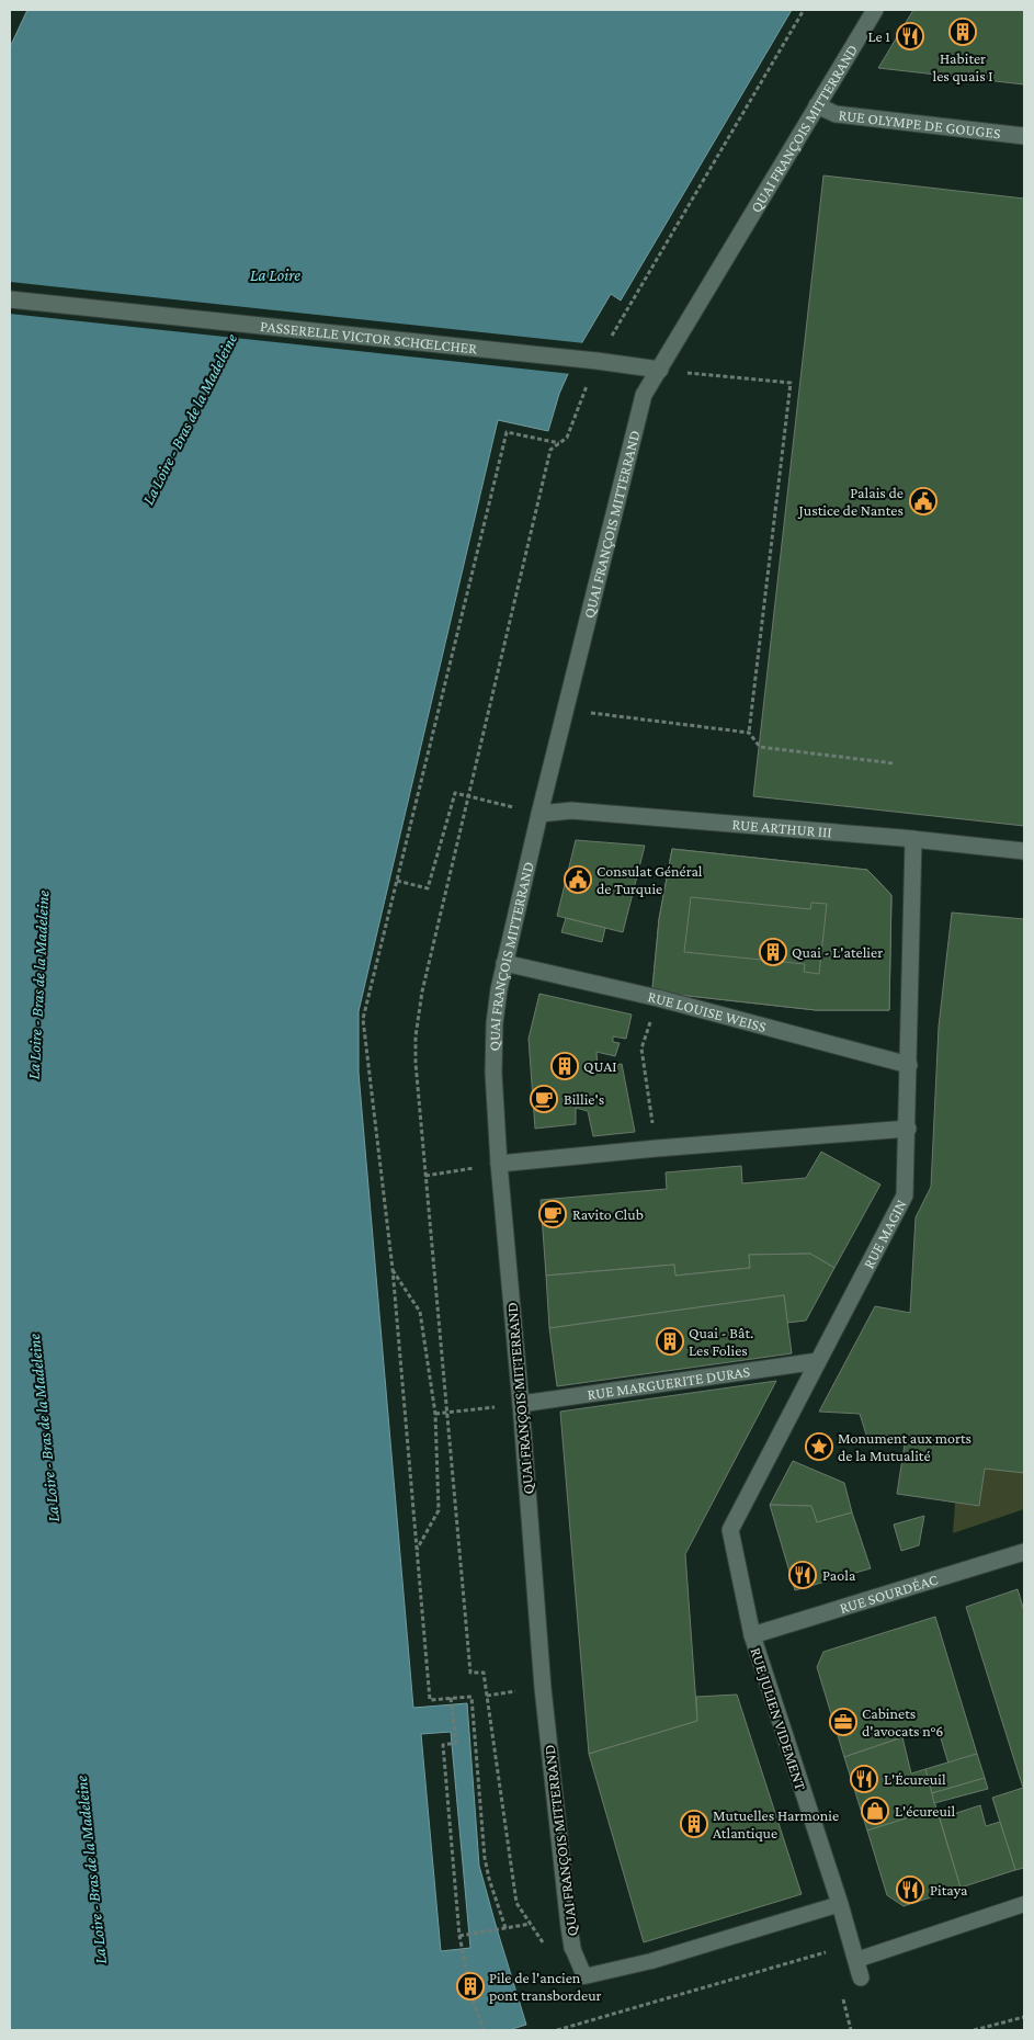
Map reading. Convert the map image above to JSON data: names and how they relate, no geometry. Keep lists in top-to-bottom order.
{
  "streets": {
    "street": [
      "RUE OLYMPE DE GOUGES",
      "QUAI FRANÇOIS MITTERRAND",
      "PASSERELLE VICTOR SCHŒLCHER",
      "RUE ARTHUR III",
      "RUE LOUISE WEISS",
      "RUE MAGIN",
      "RUE MARGUERITE DURAS",
      "RUE SOURDÉAC",
      "RUE JULIEN VIDEMENT"
    ]
  },
  "crossings": [
    ["RUE OLYMPE DE GOUGES", "QUAI FRANÇOIS MITTERRAND"],
    ["QUAI FRANÇOIS MITTERRAND", "PASSERELLE VICTOR SCHŒLCHER"],
    ["QUAI FRANÇOIS MITTERRAND", "RUE ARTHUR III"],
    ["QUAI FRANÇOIS MITTERRAND", "RUE LOUISE WEISS"],
    ["QUAI FRANÇOIS MITTERRAND", "RUE MARGUERITE DURAS"],
    ["QUAI FRANÇOIS MITTERRAND", "RUE JULIEN VIDEMENT"],
    ["RUE ARTHUR III", "RUE MAGIN"],
    ["RUE LOUISE WEISS", "RUE MAGIN"],
    ["RUE MAGIN", "RUE MARGUERITE DURAS"],
    ["RUE MAGIN", "RUE JULIEN VIDEMENT"],
    ["RUE SOURDÉAC", "RUE JULIEN VIDEMENT"]
  ],
  "water": ["La Loire", "La Loire - Bras de la Madeleine"],
  "places": {
    "building": [
      "Habiter les quais I",
      "Quai - L'atelier",
      "QUAI",
      "Quai - Bât. Les Folies",
      "Mutuelles Harmonie Atlantique",
      "Pile de l'ancien pont transbordeur"
    ],
    "restaurant": [
      "Le 1",
      "Paola",
      "L'Écureuil",
      "Pitaya"
    ],
    "public building": ["Palais de Justice de Nantes", "Consulat Général de Turquie"],
    "cafe": ["Billie's", "Ravito Club"],
    "place": ["Monument aux morts de la Mutualité"],
    "office": ["Cabinets d'avocats n°6"],
    "shop": ["L'écureuil"]
  }
}
